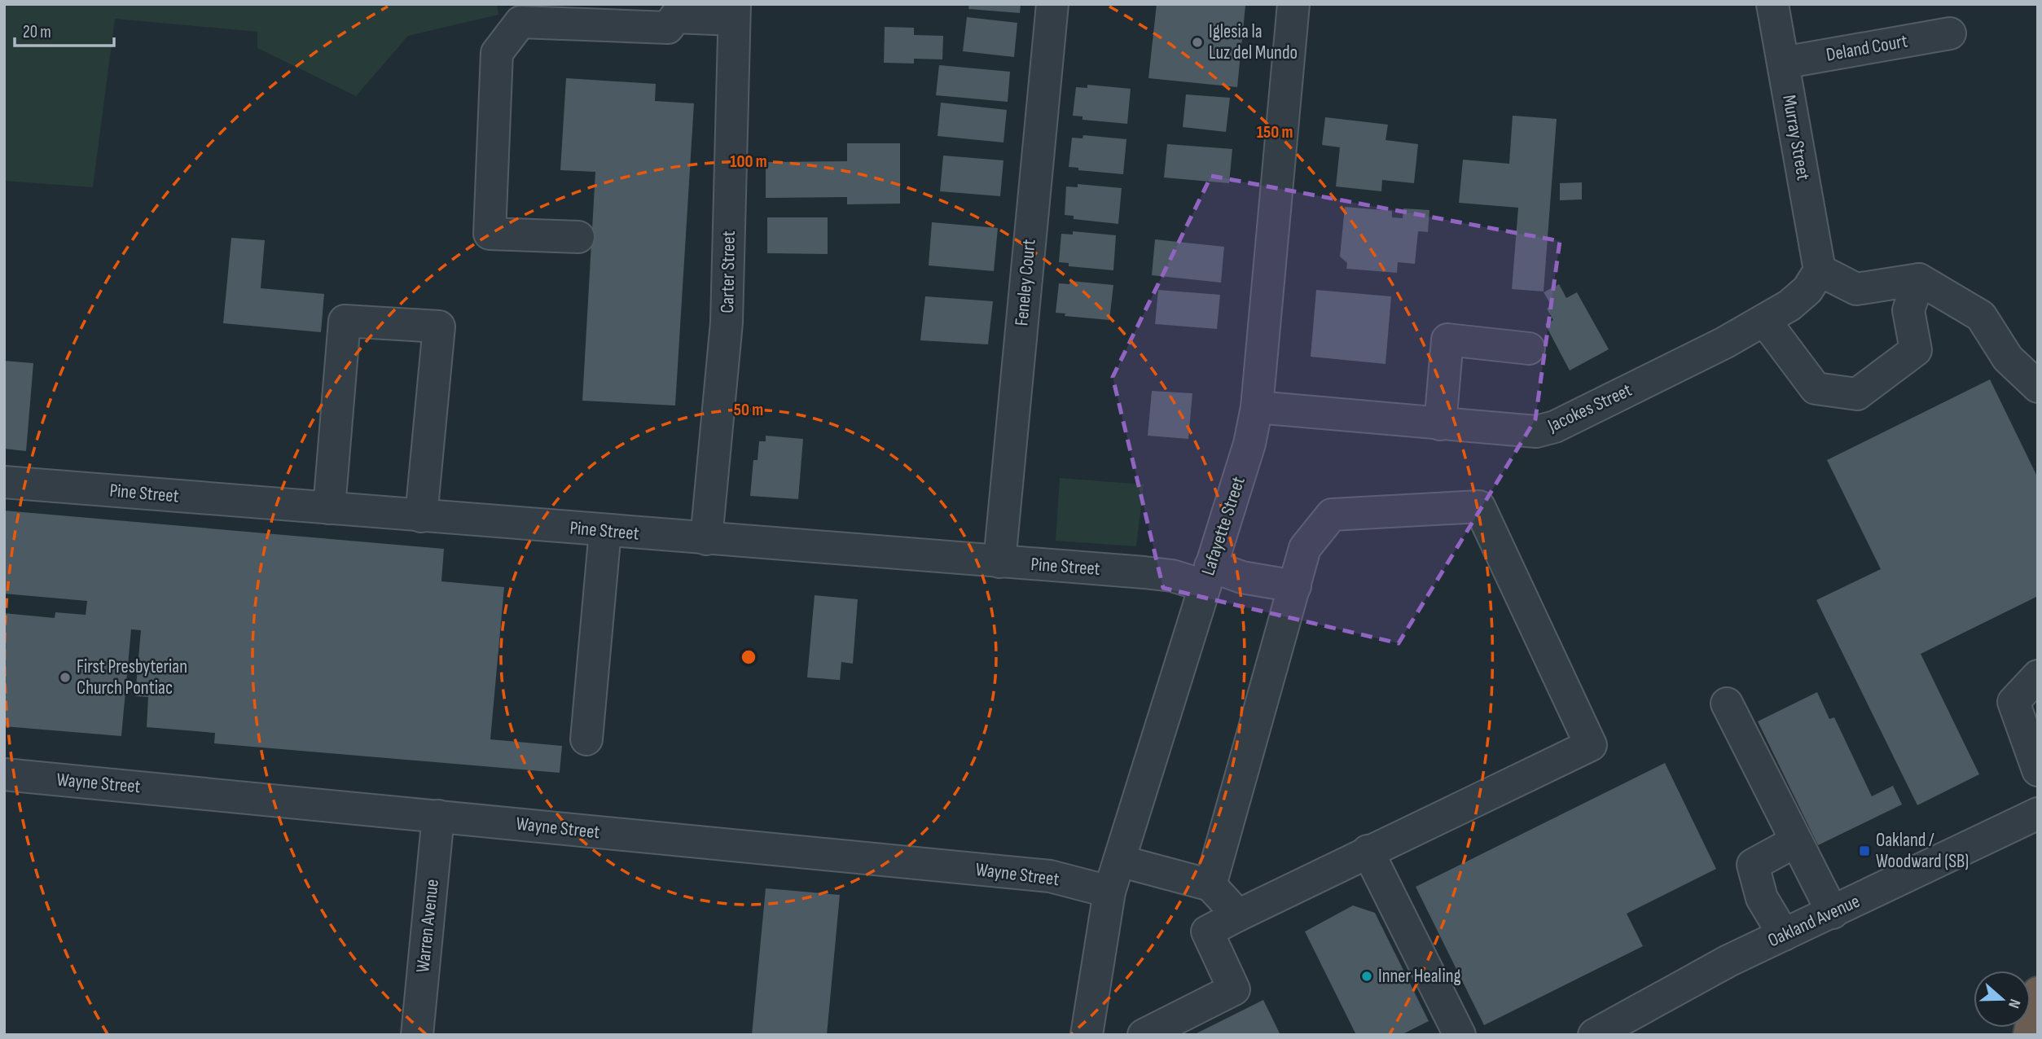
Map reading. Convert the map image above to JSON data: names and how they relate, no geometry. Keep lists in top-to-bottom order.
{
  "streets": {
    "street": [
      "Deland Court",
      "Murray Street",
      "Carter Street",
      "Feneley Court",
      "Jacokes Street",
      "Pine Street",
      "Lafayette Street",
      "Wayne Street",
      "Oakland Avenue",
      "Warren Avenue"
    ]
  },
  "crossings": [
    ["Deland Court", "Murray Street"],
    ["Murray Street", "Jacokes Street"],
    ["Carter Street", "Pine Street"],
    ["Feneley Court", "Pine Street"],
    ["Jacokes Street", "Lafayette Street"],
    ["Pine Street", "Lafayette Street"],
    ["Lafayette Street", "Wayne Street"],
    ["Wayne Street", "Warren Avenue"]
  ],
  "places": {
    "other": ["Iglesia la Luz del Mundo", "First Presbyterian Church Pontiac", "Inner Healing"],
    "transit": ["Oakland / Woodward (SB)"]
  },
  "scale_bar": "20 m",
  "north": "right",
  "rings": ["150 m", "100 m", "50 m"]
}
